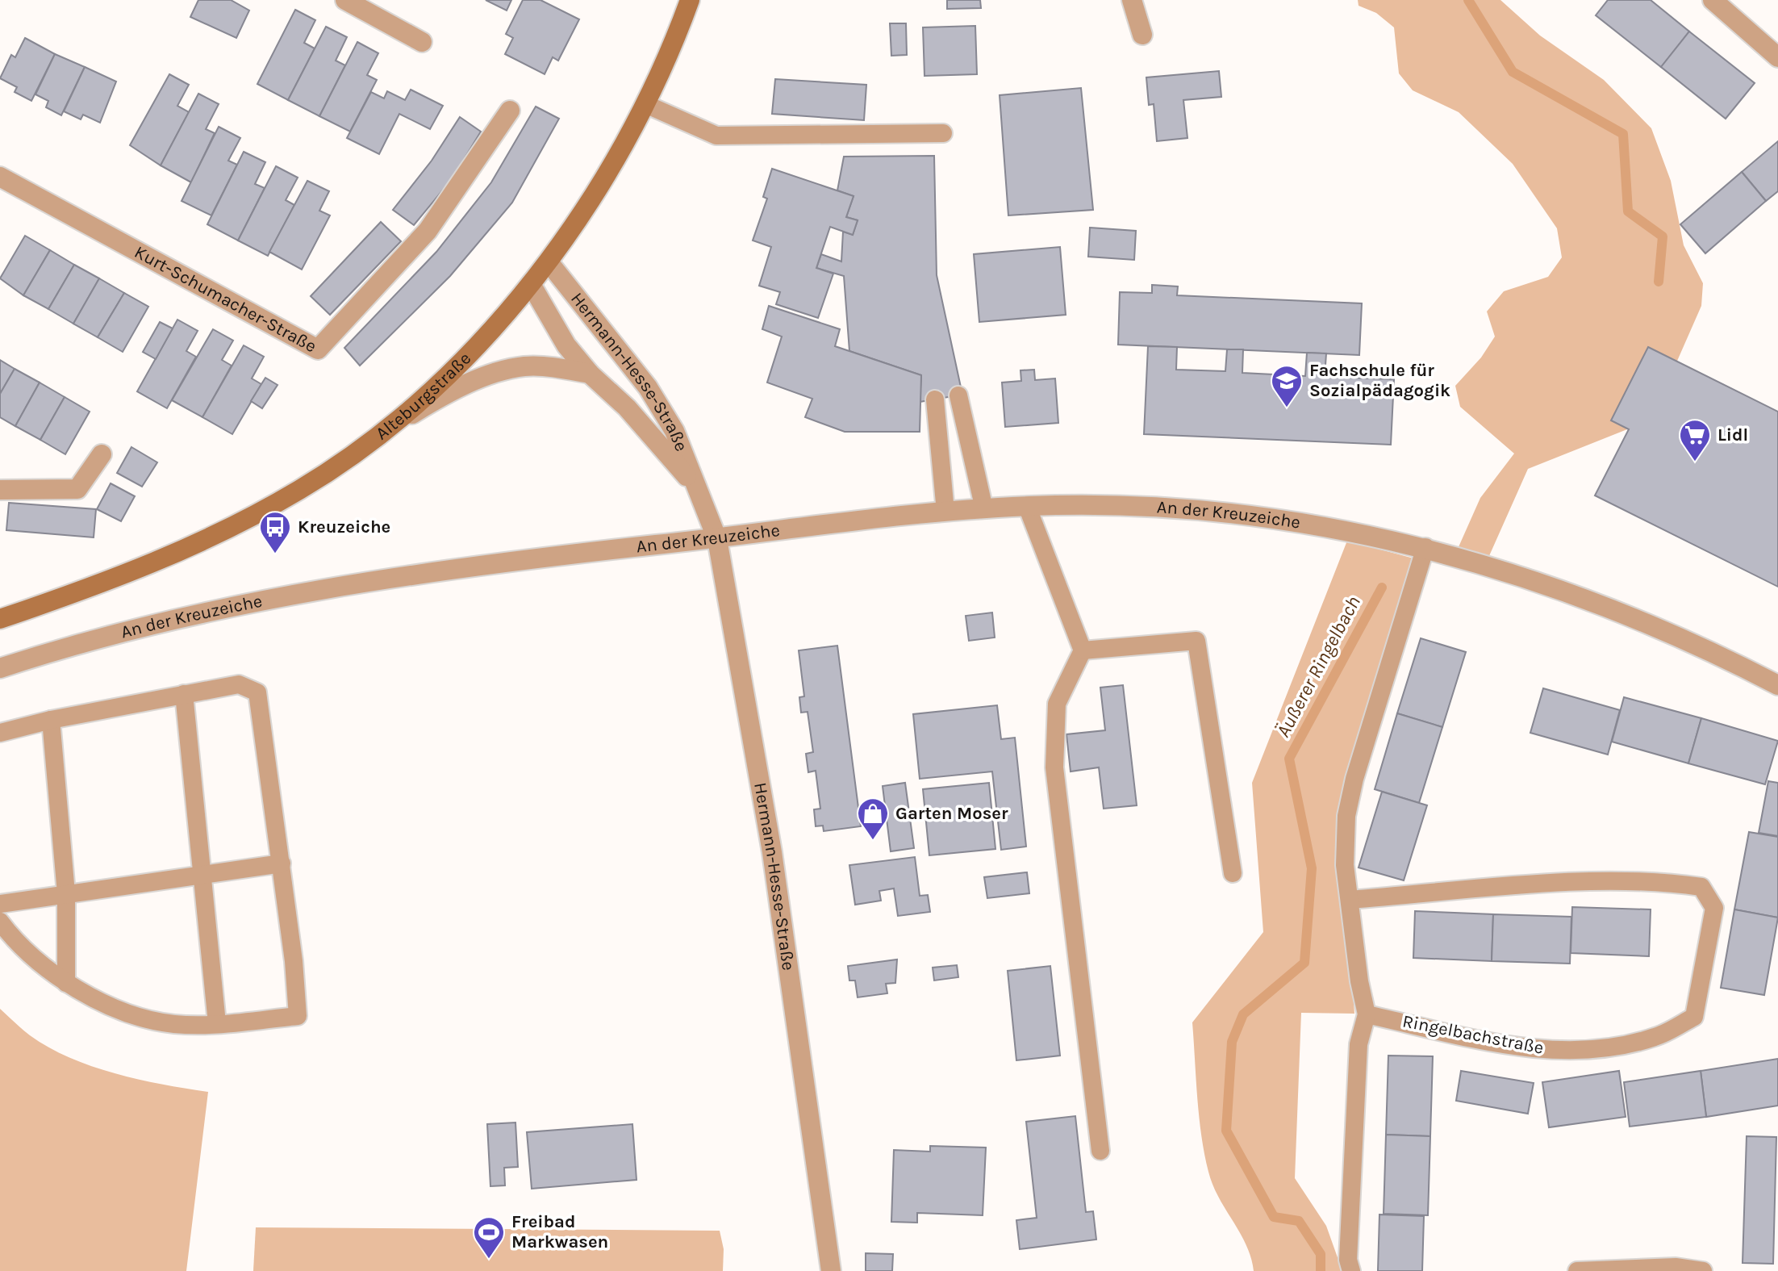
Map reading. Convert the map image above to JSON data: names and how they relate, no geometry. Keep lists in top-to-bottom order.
{
  "streets": {
    "main road": ["Alteburgstraße"],
    "street": ["Kurt-Schumacher-Straße", "Hermann-Hesse-Straße", "An der Kreuzeiche"],
    "lane": ["Ringelbachstraße"]
  },
  "crossings": [
    ["Hermann-Hesse-Straße", "Alteburgstraße"],
    ["Hermann-Hesse-Straße", "An der Kreuzeiche"]
  ],
  "water": ["Äußerer Ringelbach"],
  "places": {
    "school or university": ["Fachschule für Sozialpädagogik"],
    "supermarket": ["Lidl"],
    "bus stop": ["Kreuzeiche"],
    "shop": ["Garten Moser"],
    "sports": ["Freibad Markwasen"]
  }
}
